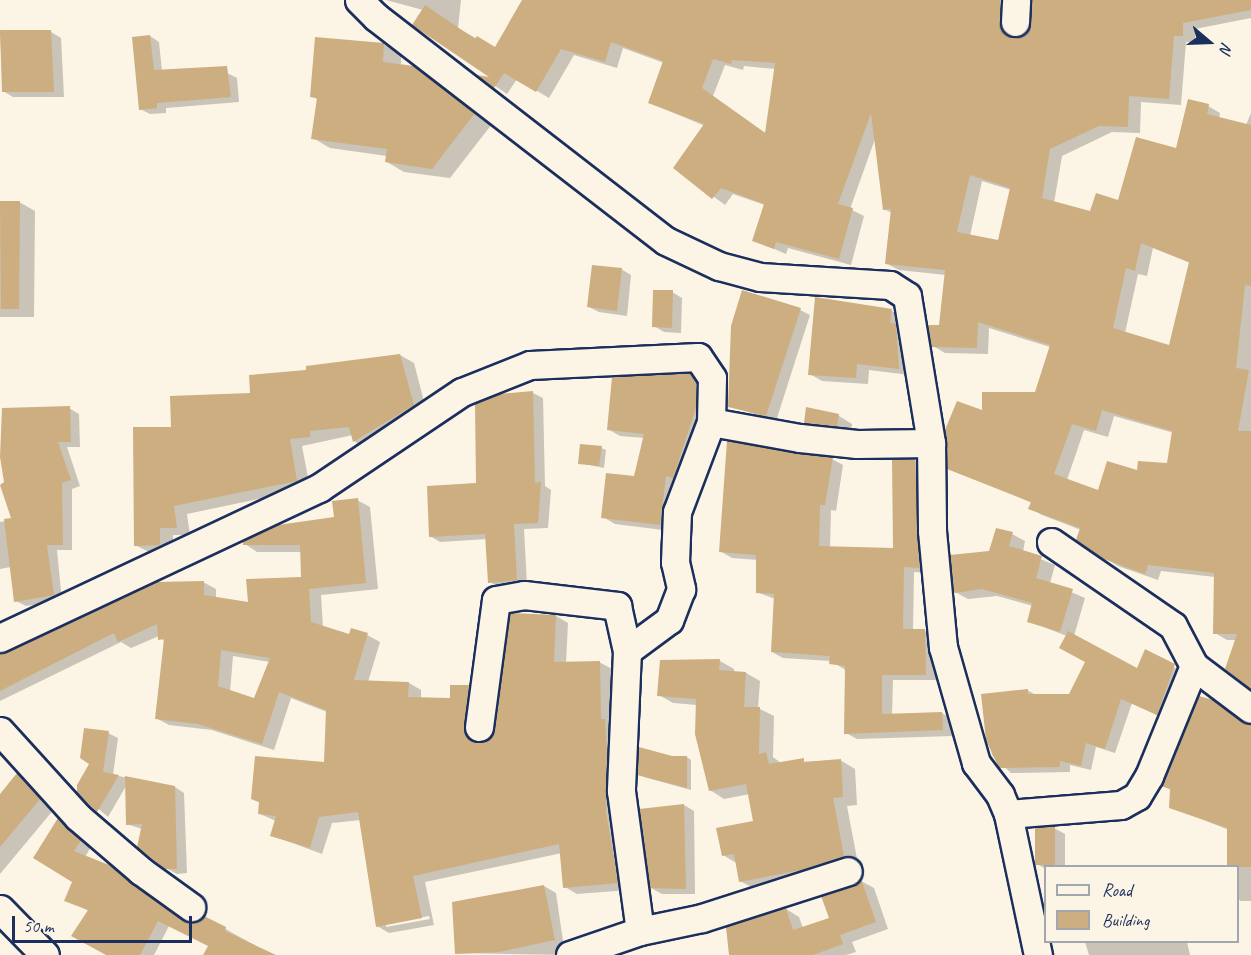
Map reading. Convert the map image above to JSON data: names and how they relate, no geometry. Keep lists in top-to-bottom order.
{
  "legend": ["Road", "Building"],
  "scale_bar": "50 m",
  "north": "right"
}
